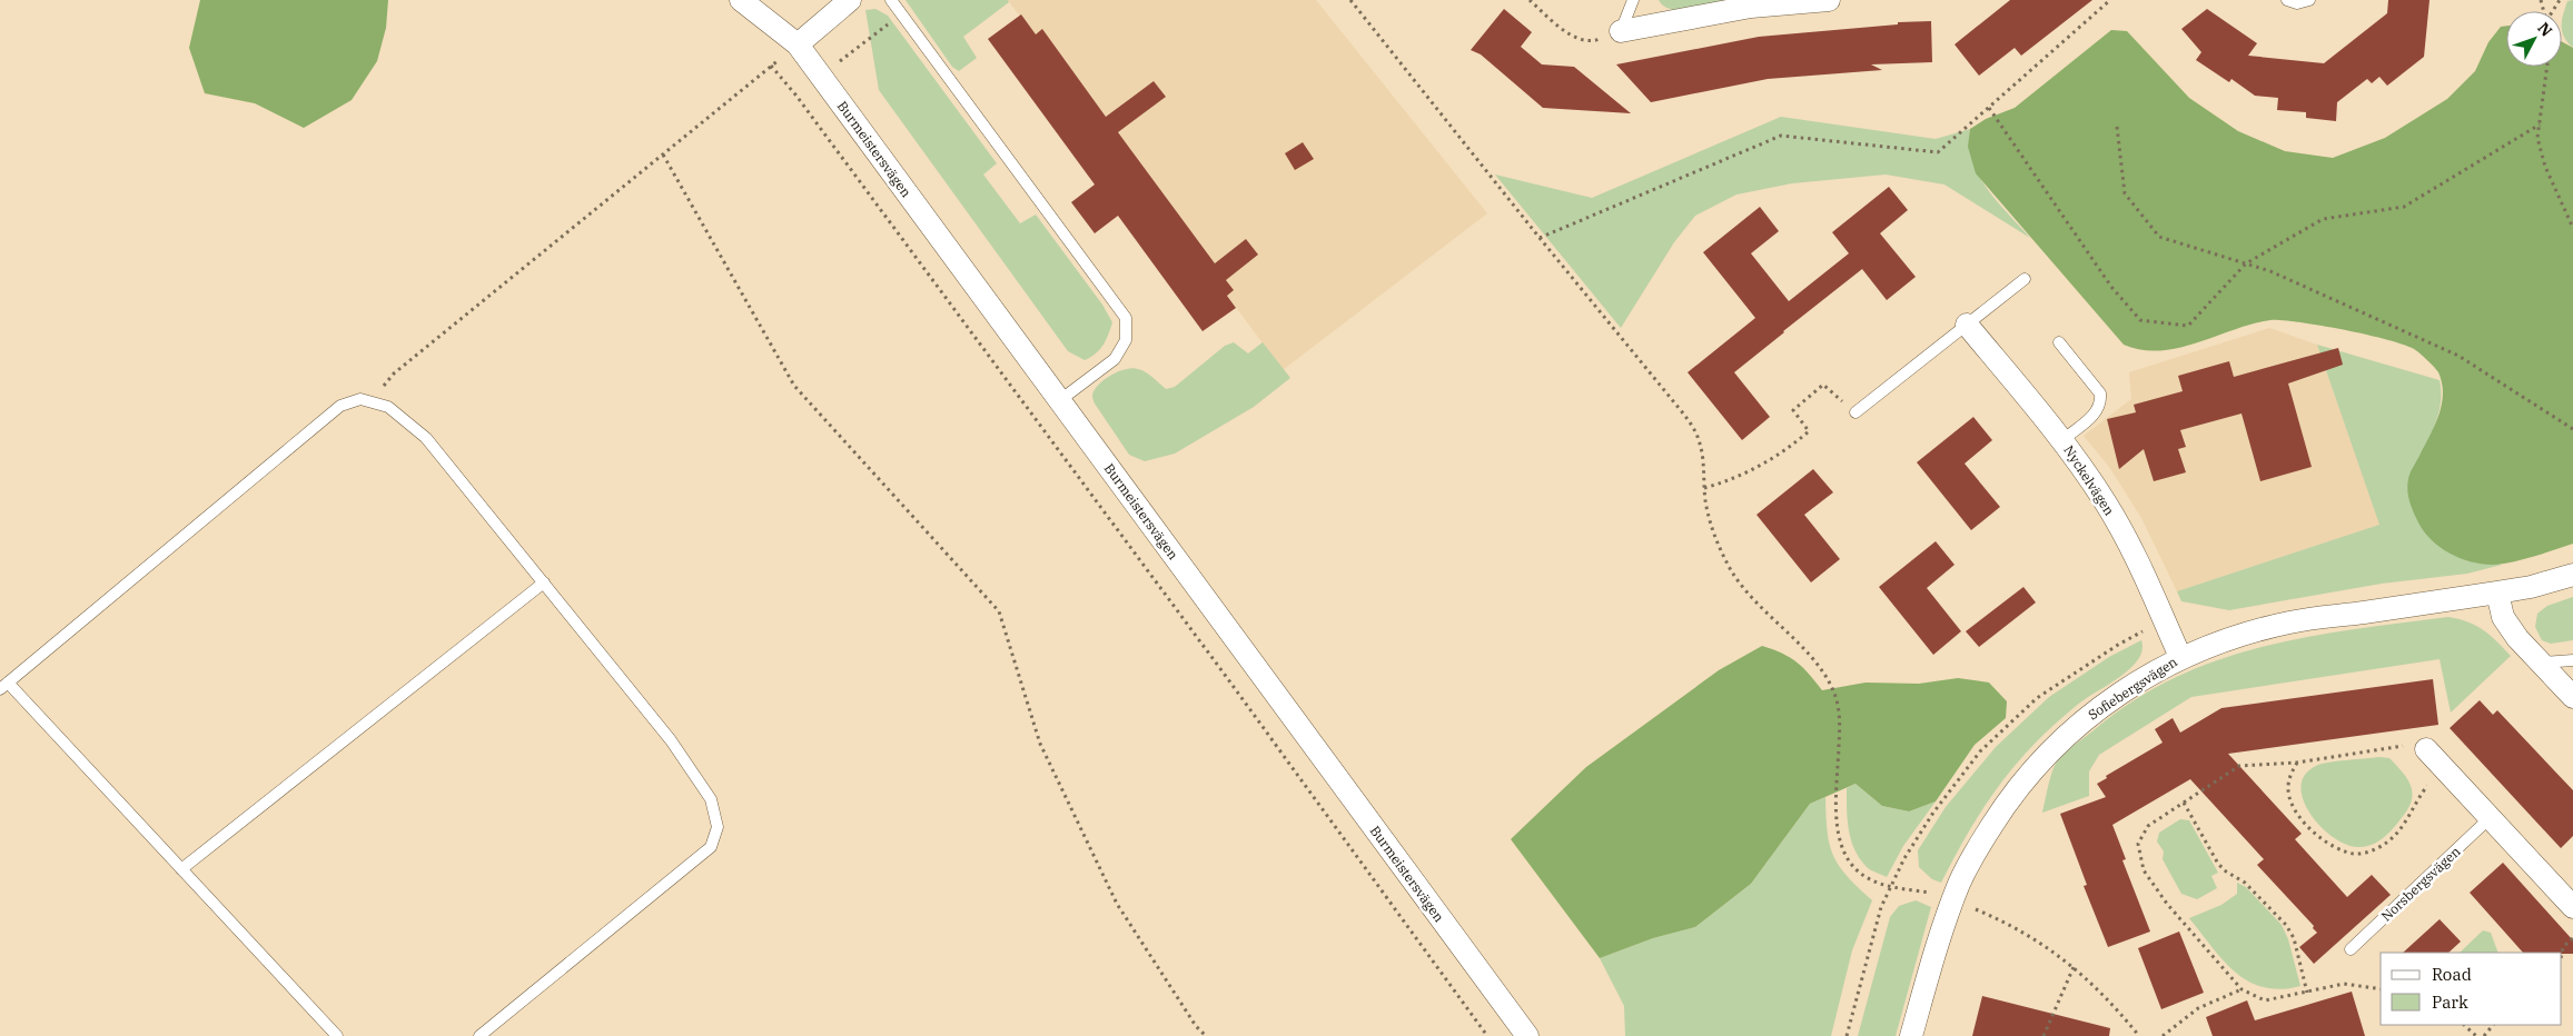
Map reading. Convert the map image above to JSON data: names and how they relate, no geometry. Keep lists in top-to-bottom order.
{
  "streets": {
    "street": ["Burmeistersvägen", "Nyckelvägen", "Sofiebergsvägen"],
    "lane": ["Norsbergsvägen"]
  },
  "crossings": [
    ["Nyckelvägen", "Sofiebergsvägen"]
  ],
  "legend": ["Road", "Park"],
  "north": "top right"
}
